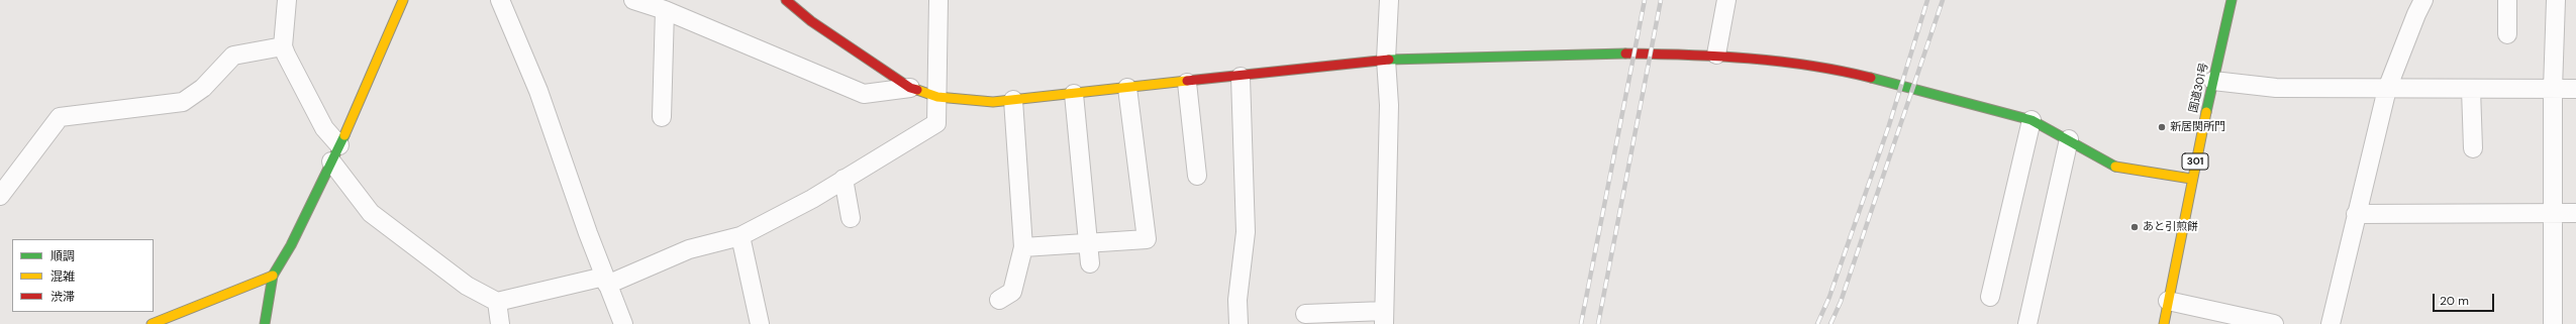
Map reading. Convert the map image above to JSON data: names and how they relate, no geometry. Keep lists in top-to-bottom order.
{
  "streets": {
    "main road": ["国道301号", "301"]
  },
  "places": ["新居関所門", "あと引煎餅"],
  "legend": ["順調", "混雑", "渋滞"],
  "scale_bar": "20 m"
}
